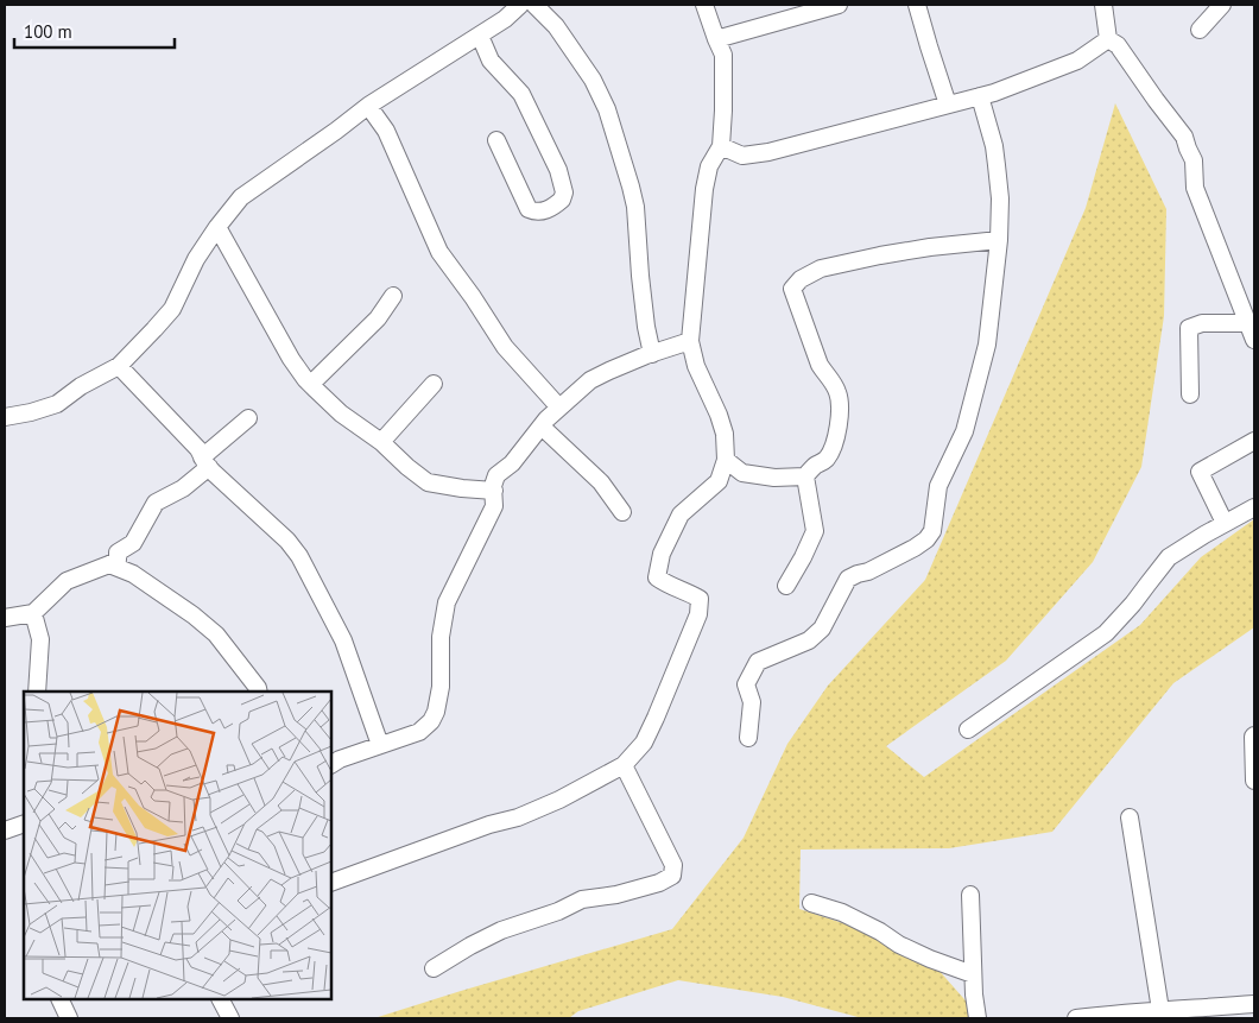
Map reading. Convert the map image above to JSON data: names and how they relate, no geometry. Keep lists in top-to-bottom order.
{
  "scale_bar": "100 m"
}
